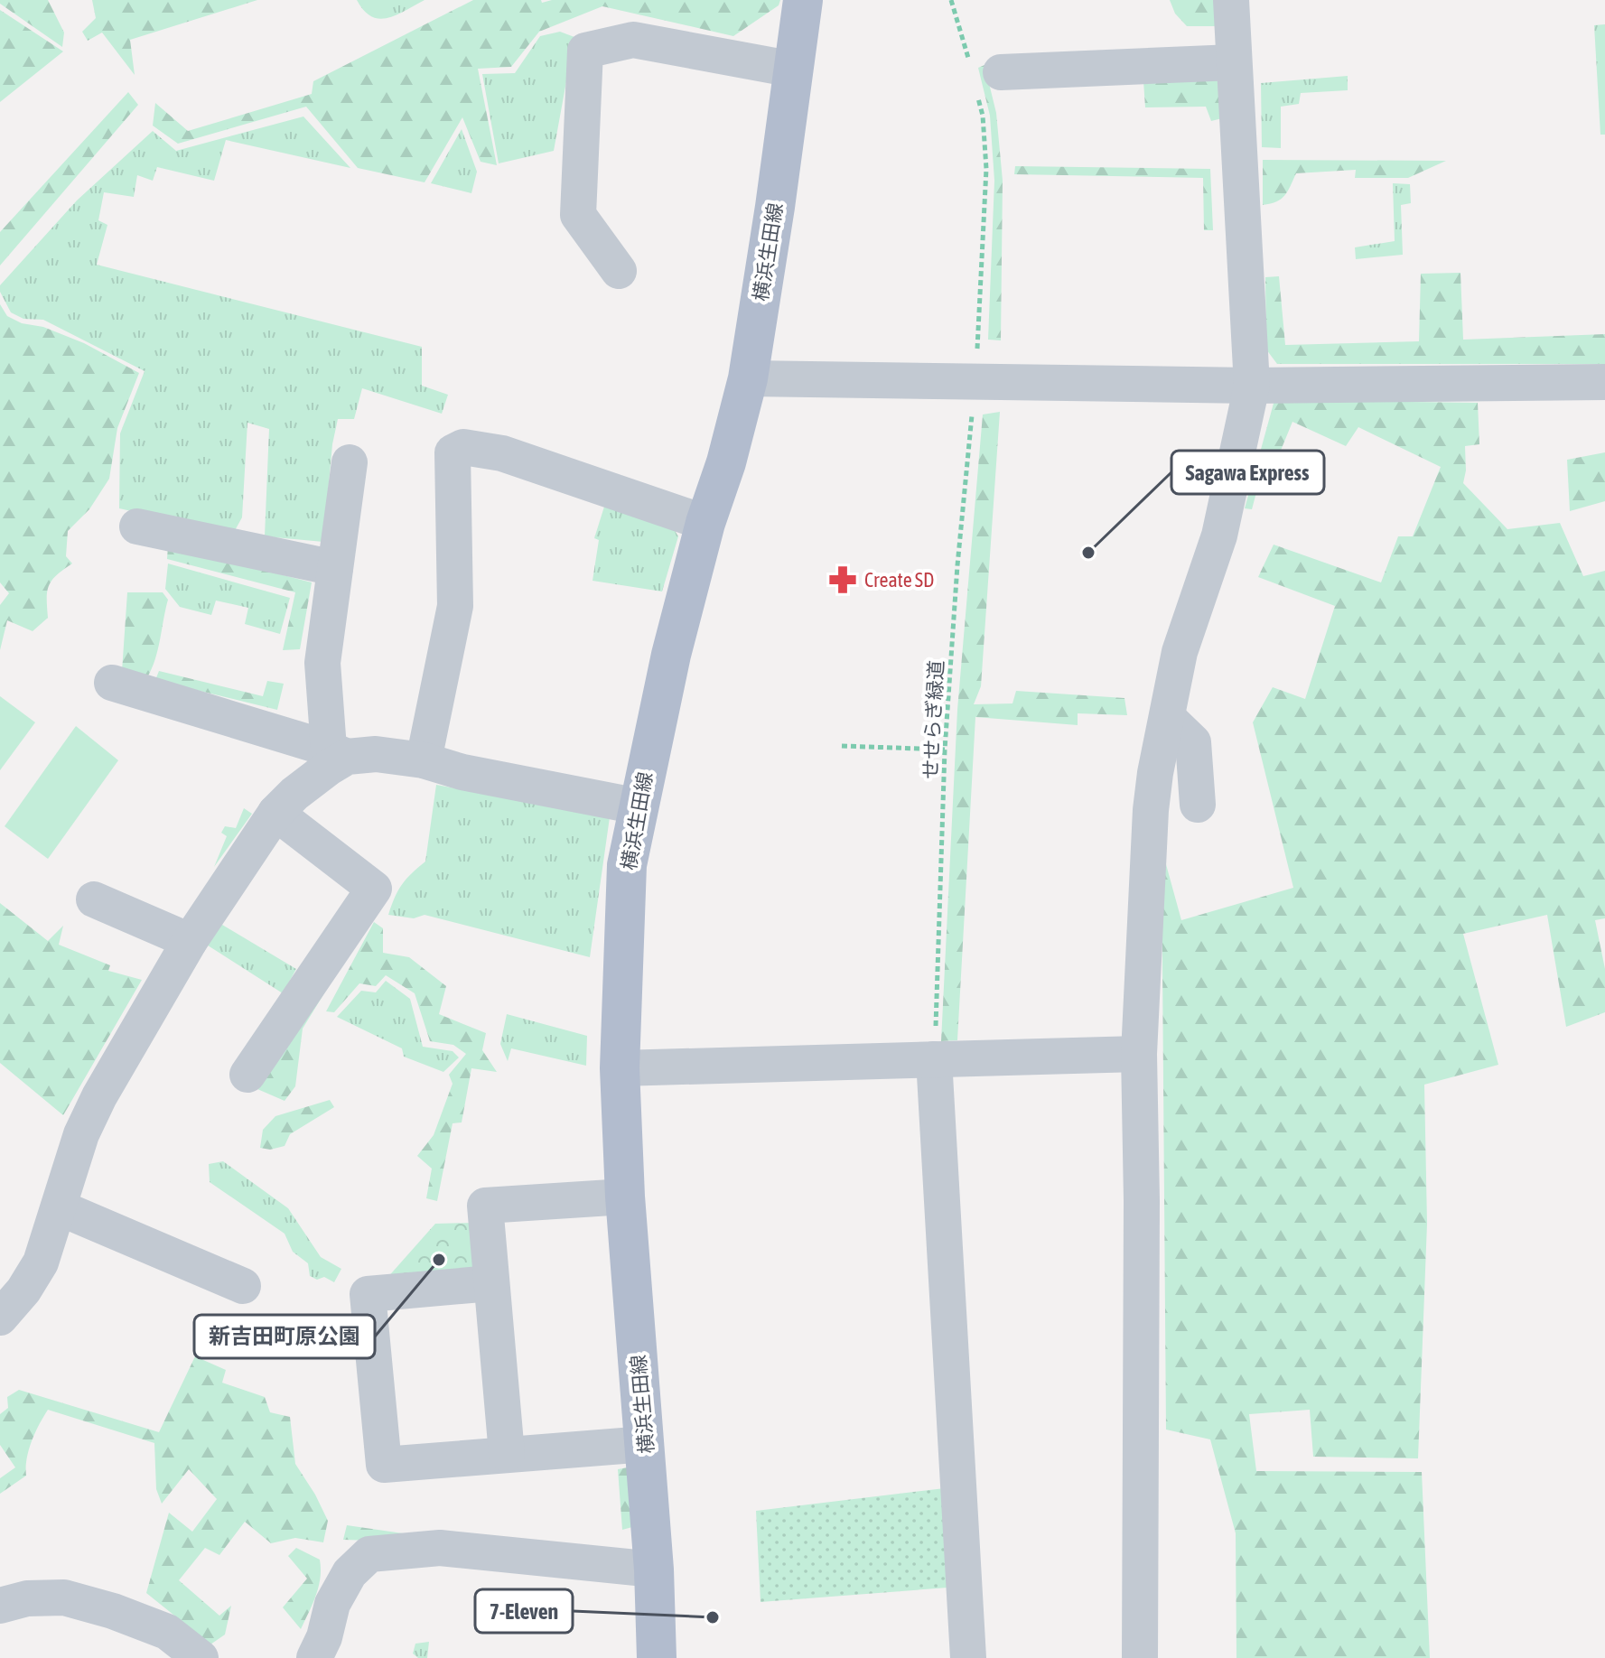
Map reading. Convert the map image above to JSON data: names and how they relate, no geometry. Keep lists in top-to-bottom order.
{
  "streets": {
    "main road": ["横浜生田線"],
    "path": ["せせらぎ緑道"]
  },
  "places": {
    "other": ["Sagawa Express", "新吉田町原公園", "7-Eleven"],
    "pharmacy": ["Create SD"]
  }
}
